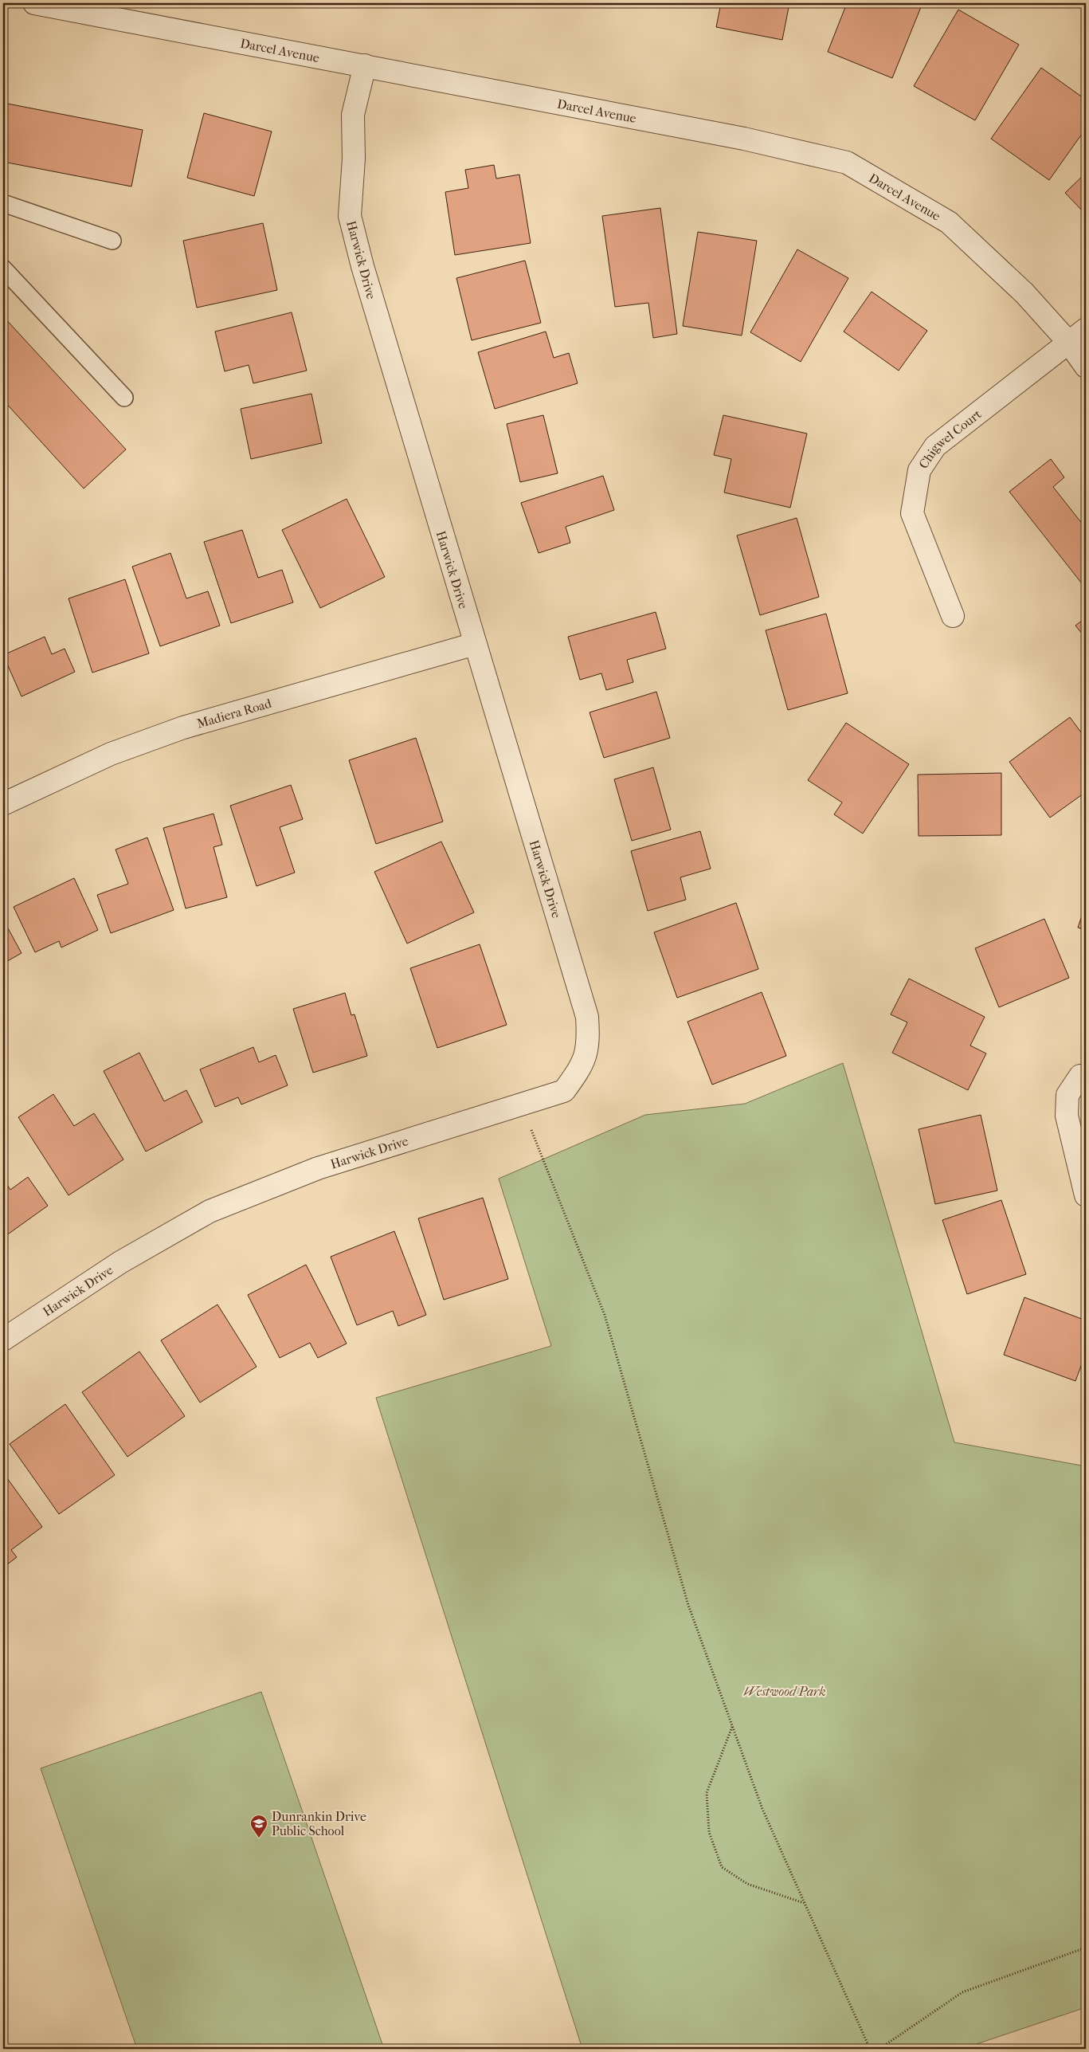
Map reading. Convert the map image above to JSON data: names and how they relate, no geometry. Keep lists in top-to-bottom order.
{
  "streets": {
    "street": [
      "Darcel Avenue",
      "Harwick Drive",
      "Chigwel Court",
      "Madiera Road"
    ]
  },
  "crossings": [
    ["Darcel Avenue", "Harwick Drive"],
    ["Darcel Avenue", "Chigwel Court"],
    ["Harwick Drive", "Madiera Road"]
  ],
  "parks": ["Westwood Park"],
  "places": {
    "school or university": ["Dunrankin Drive Public School"]
  }
}
